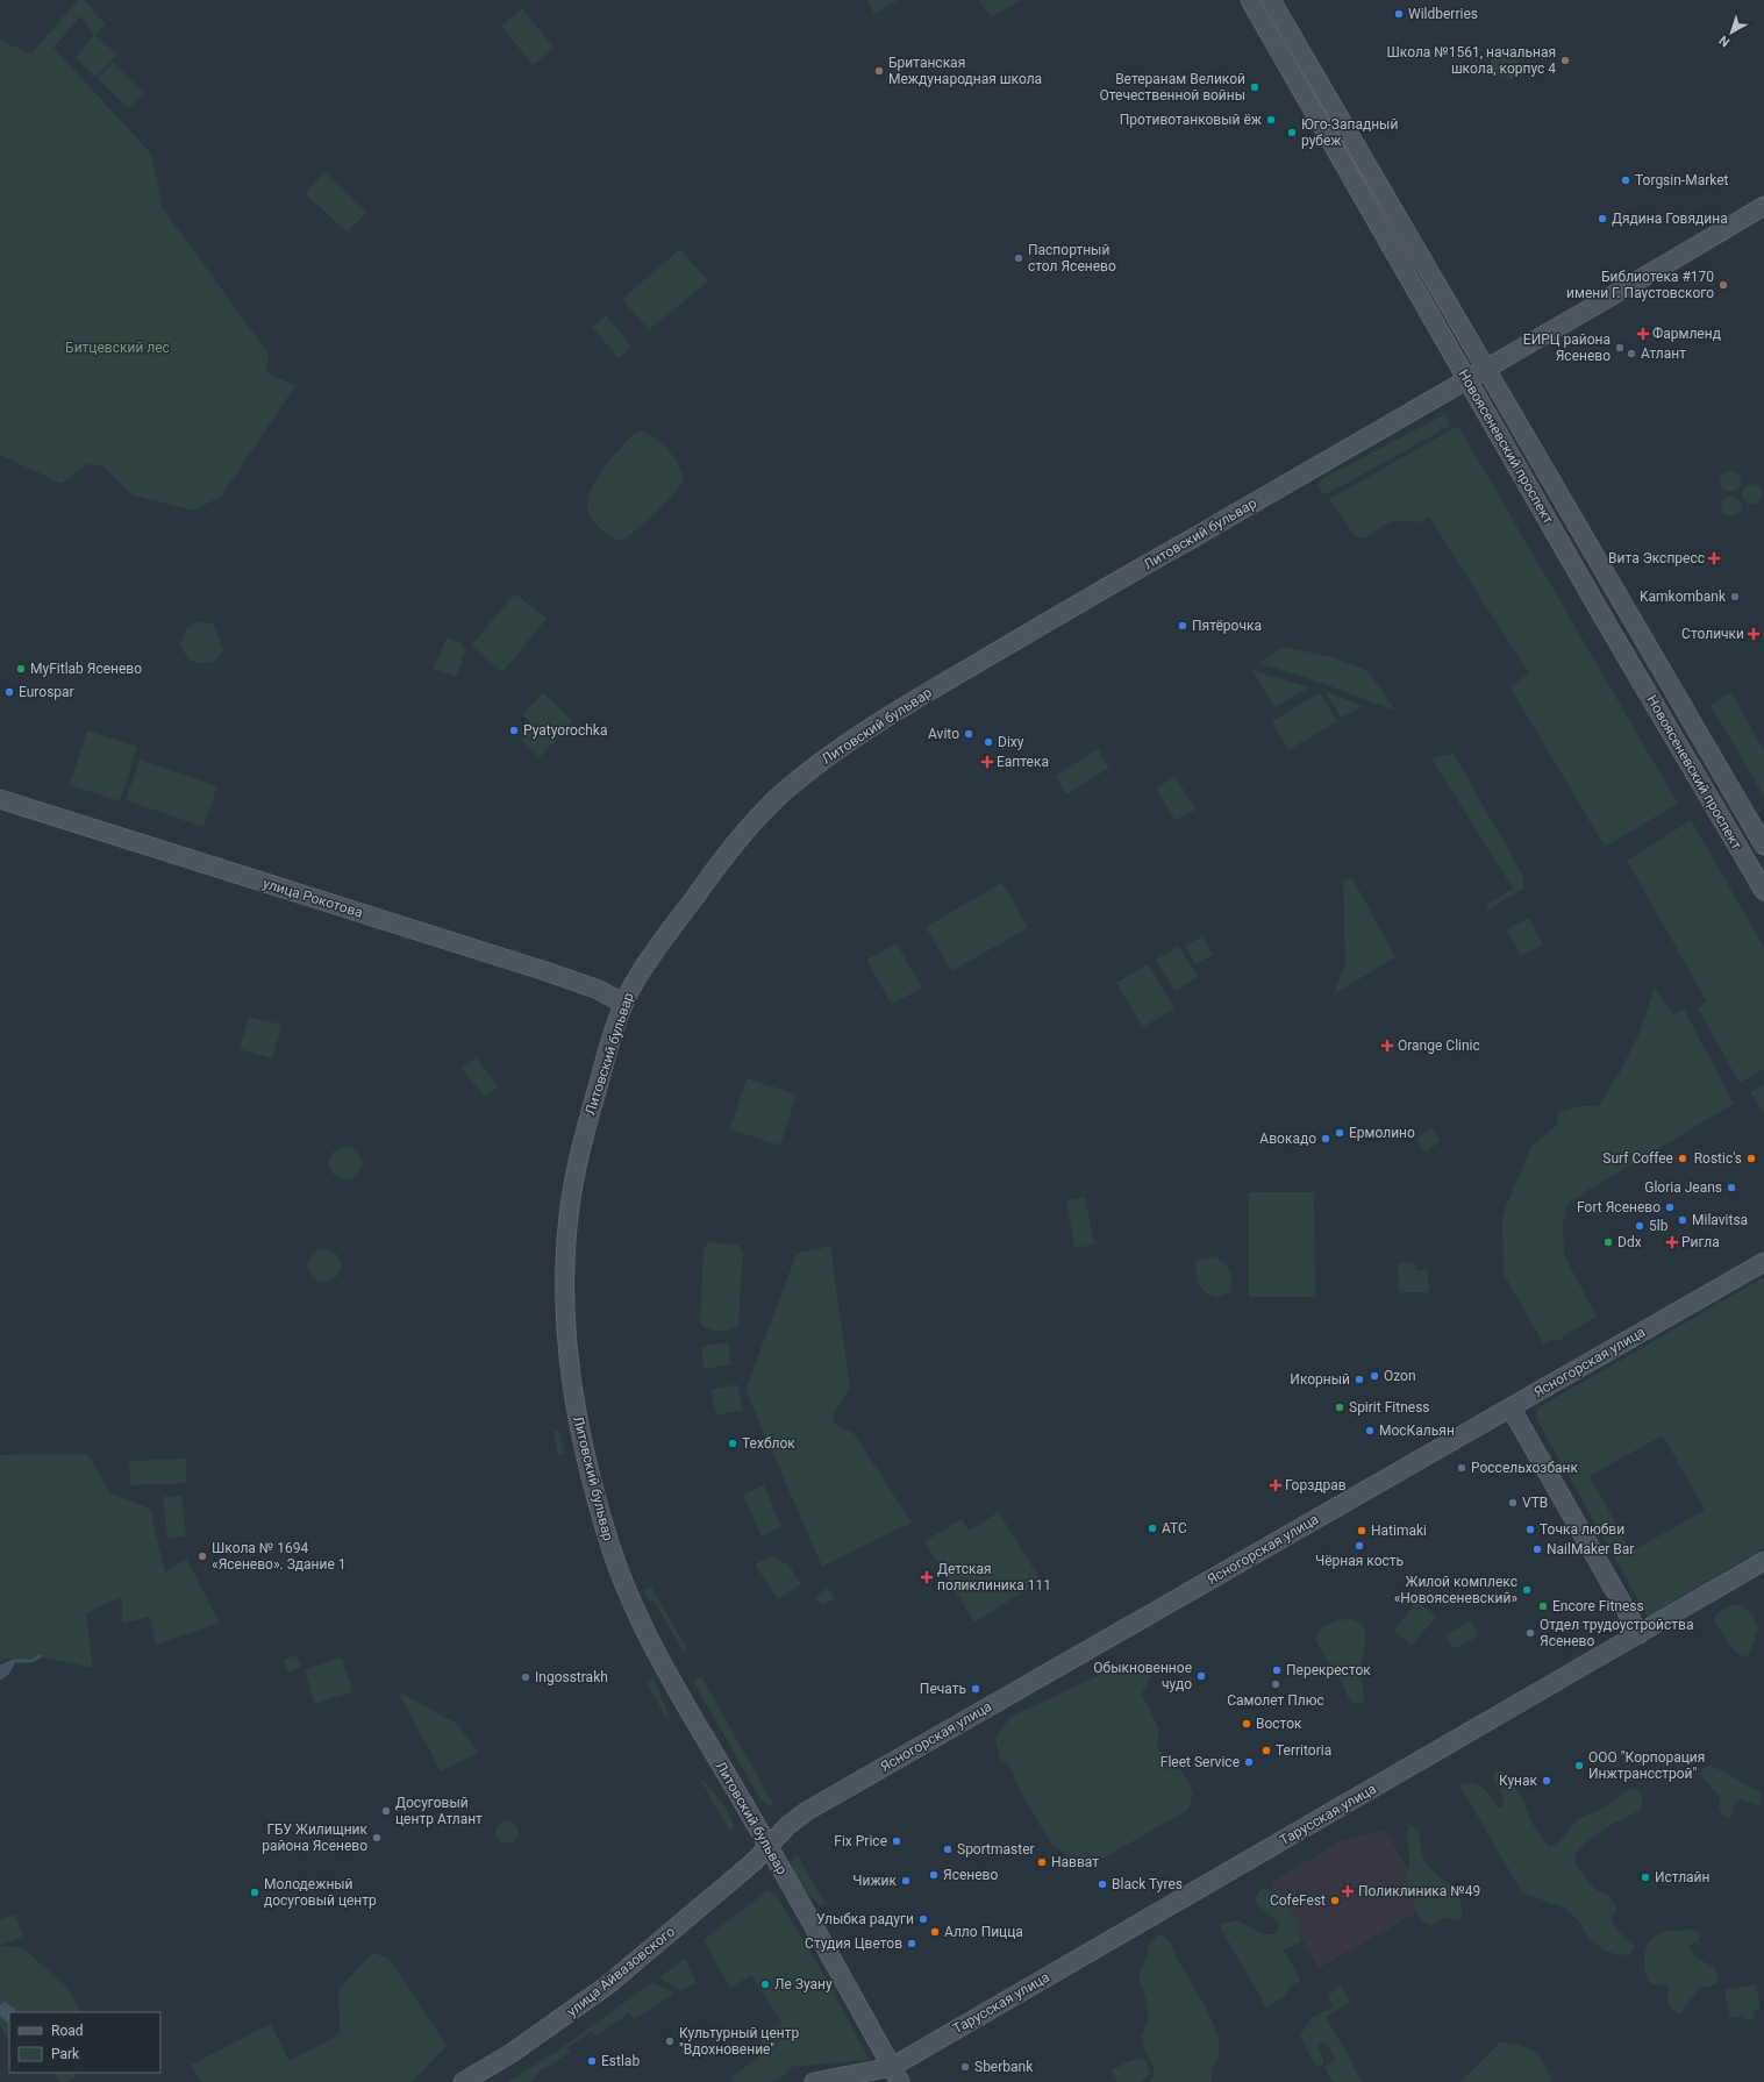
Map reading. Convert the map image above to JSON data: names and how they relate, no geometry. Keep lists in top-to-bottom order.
{
  "streets": {
    "main road": [
      "Новоясеневский проспект",
      "Литовский бульвар",
      "улица Рокотова",
      "Ясногорская улица",
      "Тарусская улица",
      "улица Айвазовского"
    ]
  },
  "crossings": [
    ["Новоясеневский проспект", "Литовский бульвар"],
    ["Литовский бульвар", "улица Рокотова"],
    ["Литовский бульвар", "Ясногорская улица"],
    ["Литовский бульвар", "Тарусская улица"],
    ["Литовский бульвар", "улица Айвазовского"],
    ["Ясногорская улица", "улица Айвазовского"]
  ],
  "parks": ["Битцевский лес"],
  "places": {
    "other": [
      "Wildberries",
      "Школа №1561, начальная школа, корпус 4",
      "Британская Международная школа",
      "Ветеранам Великой Отечественной войны",
      "Противотанковый ёж",
      "Юго-Западный рубеж",
      "Torgsin-Market",
      "Дядина Говядина",
      "Паспортный стол Ясенево",
      "Библиотека #170 имени Г. Паустовского",
      "ЕИРЦ района Ясенево",
      "Атлант",
      "Kamkombank",
      "Пятёрочка",
      "MyFitlab Ясенево",
      "Eurospar",
      "Pyatyorochka",
      "Avito",
      "Dixy",
      "Ермолино",
      "Авокадо",
      "Surf Coffee",
      "Rostic's",
      "Gloria Jeans",
      "Fort Ясенево",
      "Milavitsa",
      "5lb",
      "Ddx",
      "Ozon",
      "Икорный",
      "Spirit Fitness",
      "МосКальян",
      "Техблок",
      "Россельхозбанк",
      "VTB",
      "АТС",
      "Точка любви",
      "Hatimaki",
      "Чёрная кость",
      "NailMaker Bar",
      "Школа № 1694 «Ясенево». Здание 1",
      "Жилой комплекс «Новоясеневский»",
      "Encore Fitness",
      "Отдел трудоустройства Ясенево",
      "Перекресток",
      "Обыкновенное чудо",
      "Ingosstrakh",
      "Самолет Плюс",
      "Печать",
      "Восток",
      "Territoria",
      "Fleet Service",
      "ООО \"Корпорация Инжтрансстрой\"",
      "Кунак",
      "Досуговый центр Атлант",
      "ГБУ Жилищник района Ясенево",
      "Fix Price",
      "Sportmaster",
      "Навват",
      "Ясенево",
      "Истлайн",
      "Чижик",
      "Black Tyres",
      "Молодежный досуговый центр",
      "CofeFest",
      "Улыбка радуги",
      "Алло Пицца",
      "Студия Цветов",
      "Ле Зуану",
      "Культурный центр \"Вдохновение\"",
      "Estlab",
      "Sberbank"
    ],
    "health": [
      "Фармленд",
      "Вита Экспресс",
      "Столички",
      "Еаптека",
      "Orange Clinic",
      "Ригла",
      "Горздрав",
      "Детская поликлиника 111",
      "Поликлиника №49"
    ]
  },
  "legend": ["Road", "Park"],
  "north": "bottom left"
}
